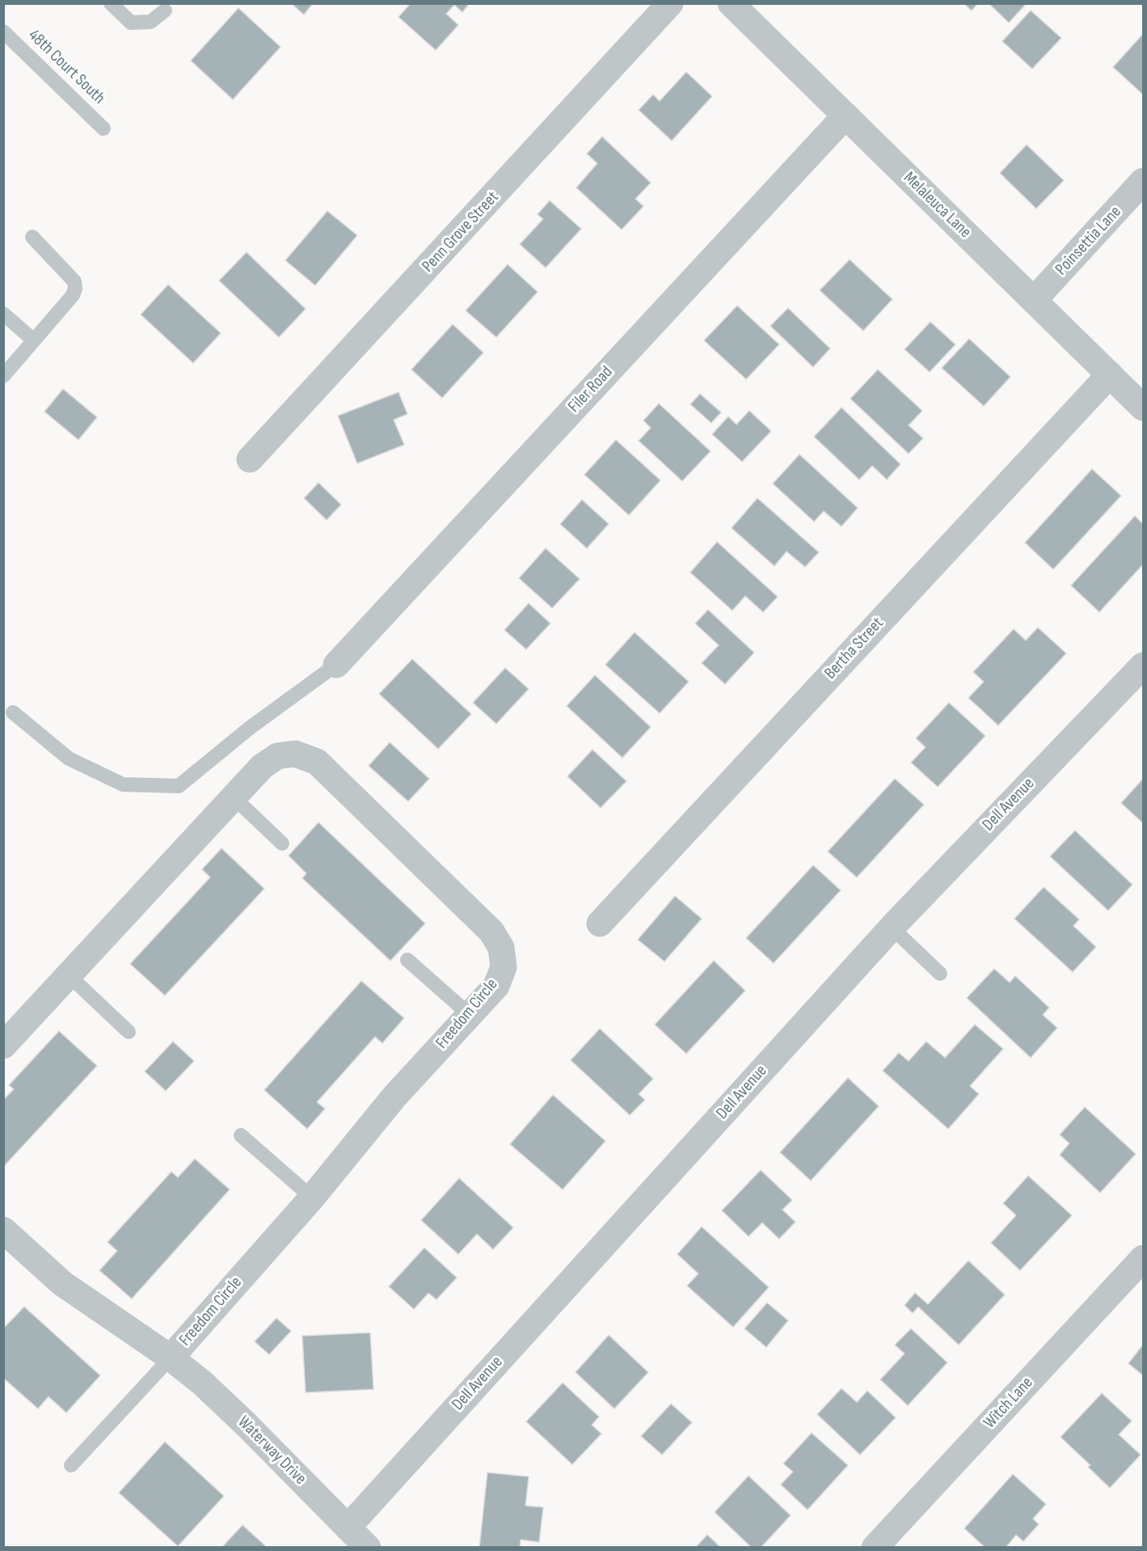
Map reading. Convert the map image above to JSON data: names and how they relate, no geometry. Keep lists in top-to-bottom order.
{
  "streets": {
    "street": [
      "Melaleuca Lane",
      "Penn Grove Street",
      "Poinsettia Lane",
      "Filer Road",
      "Bertha Street",
      "Dell Avenue",
      "Freedom Circle",
      "Witch Lane",
      "Waterway Drive"
    ],
    "lane": ["48th Court South"]
  },
  "crossings": [
    ["Melaleuca Lane", "Poinsettia Lane"],
    ["Melaleuca Lane", "Filer Road"],
    ["Melaleuca Lane", "Bertha Street"],
    ["Dell Avenue", "Waterway Drive"],
    ["Freedom Circle", "Waterway Drive"]
  ]
}
